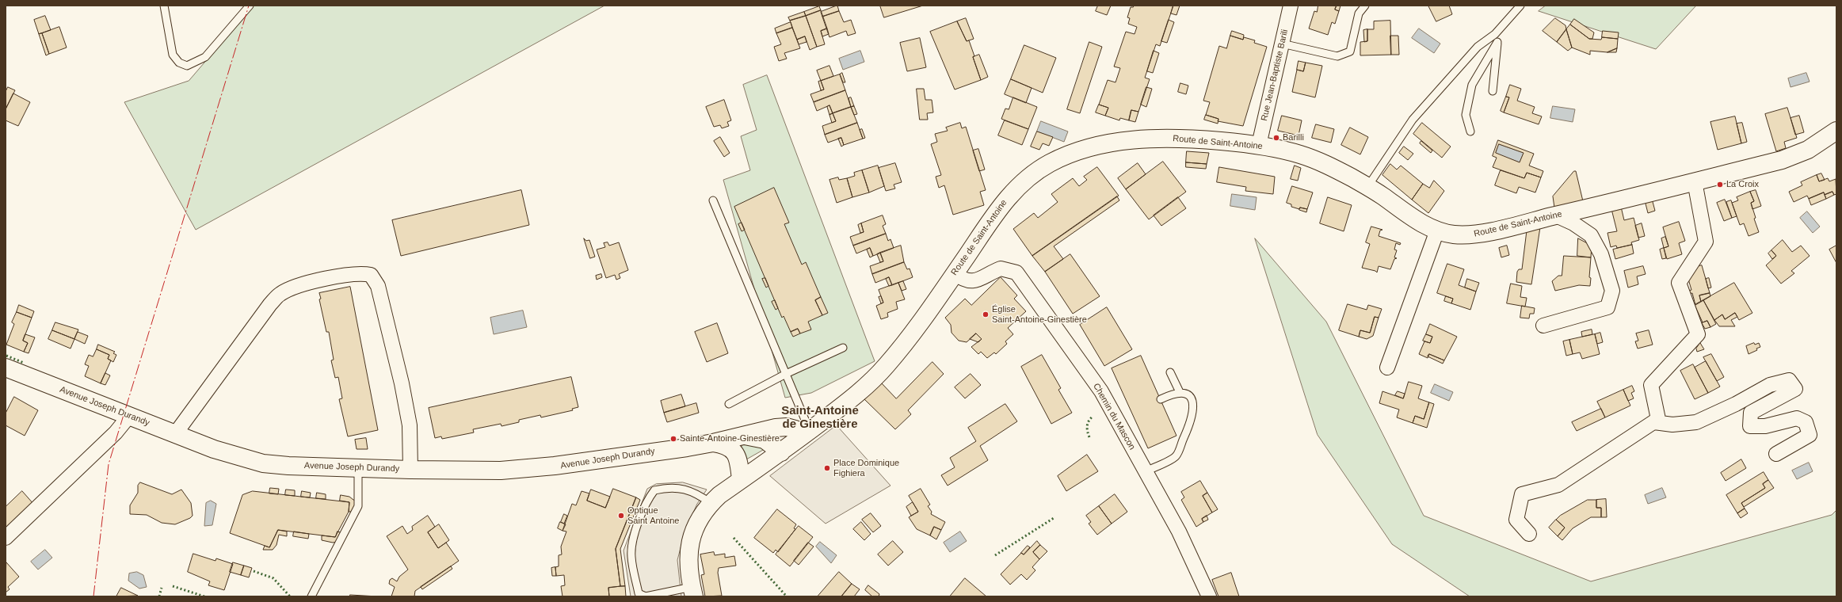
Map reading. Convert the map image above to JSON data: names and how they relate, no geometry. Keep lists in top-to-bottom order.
{
  "streets": {
    "street": [
      "Rue Jean-Baptiste Barili",
      "Route de Saint-Antoine",
      "Avenue Joseph Durandy",
      "Chemin du Mascon"
    ]
  },
  "crossings": [
    ["Rue Jean-Baptiste Barili", "Route de Saint-Antoine"],
    ["Route de Saint-Antoine", "Avenue Joseph Durandy"],
    ["Route de Saint-Antoine", "Chemin du Mascon"]
  ],
  "districts": ["Saint-Antoine de Ginestière"],
  "places": [
    "Barilli",
    "La Croix",
    "Église Saint-Antoine-Ginestière",
    "Sainte-Antoine-Ginestière",
    "Place Dominique Fighiera",
    "Optique Saint Antoine"
  ]
}
